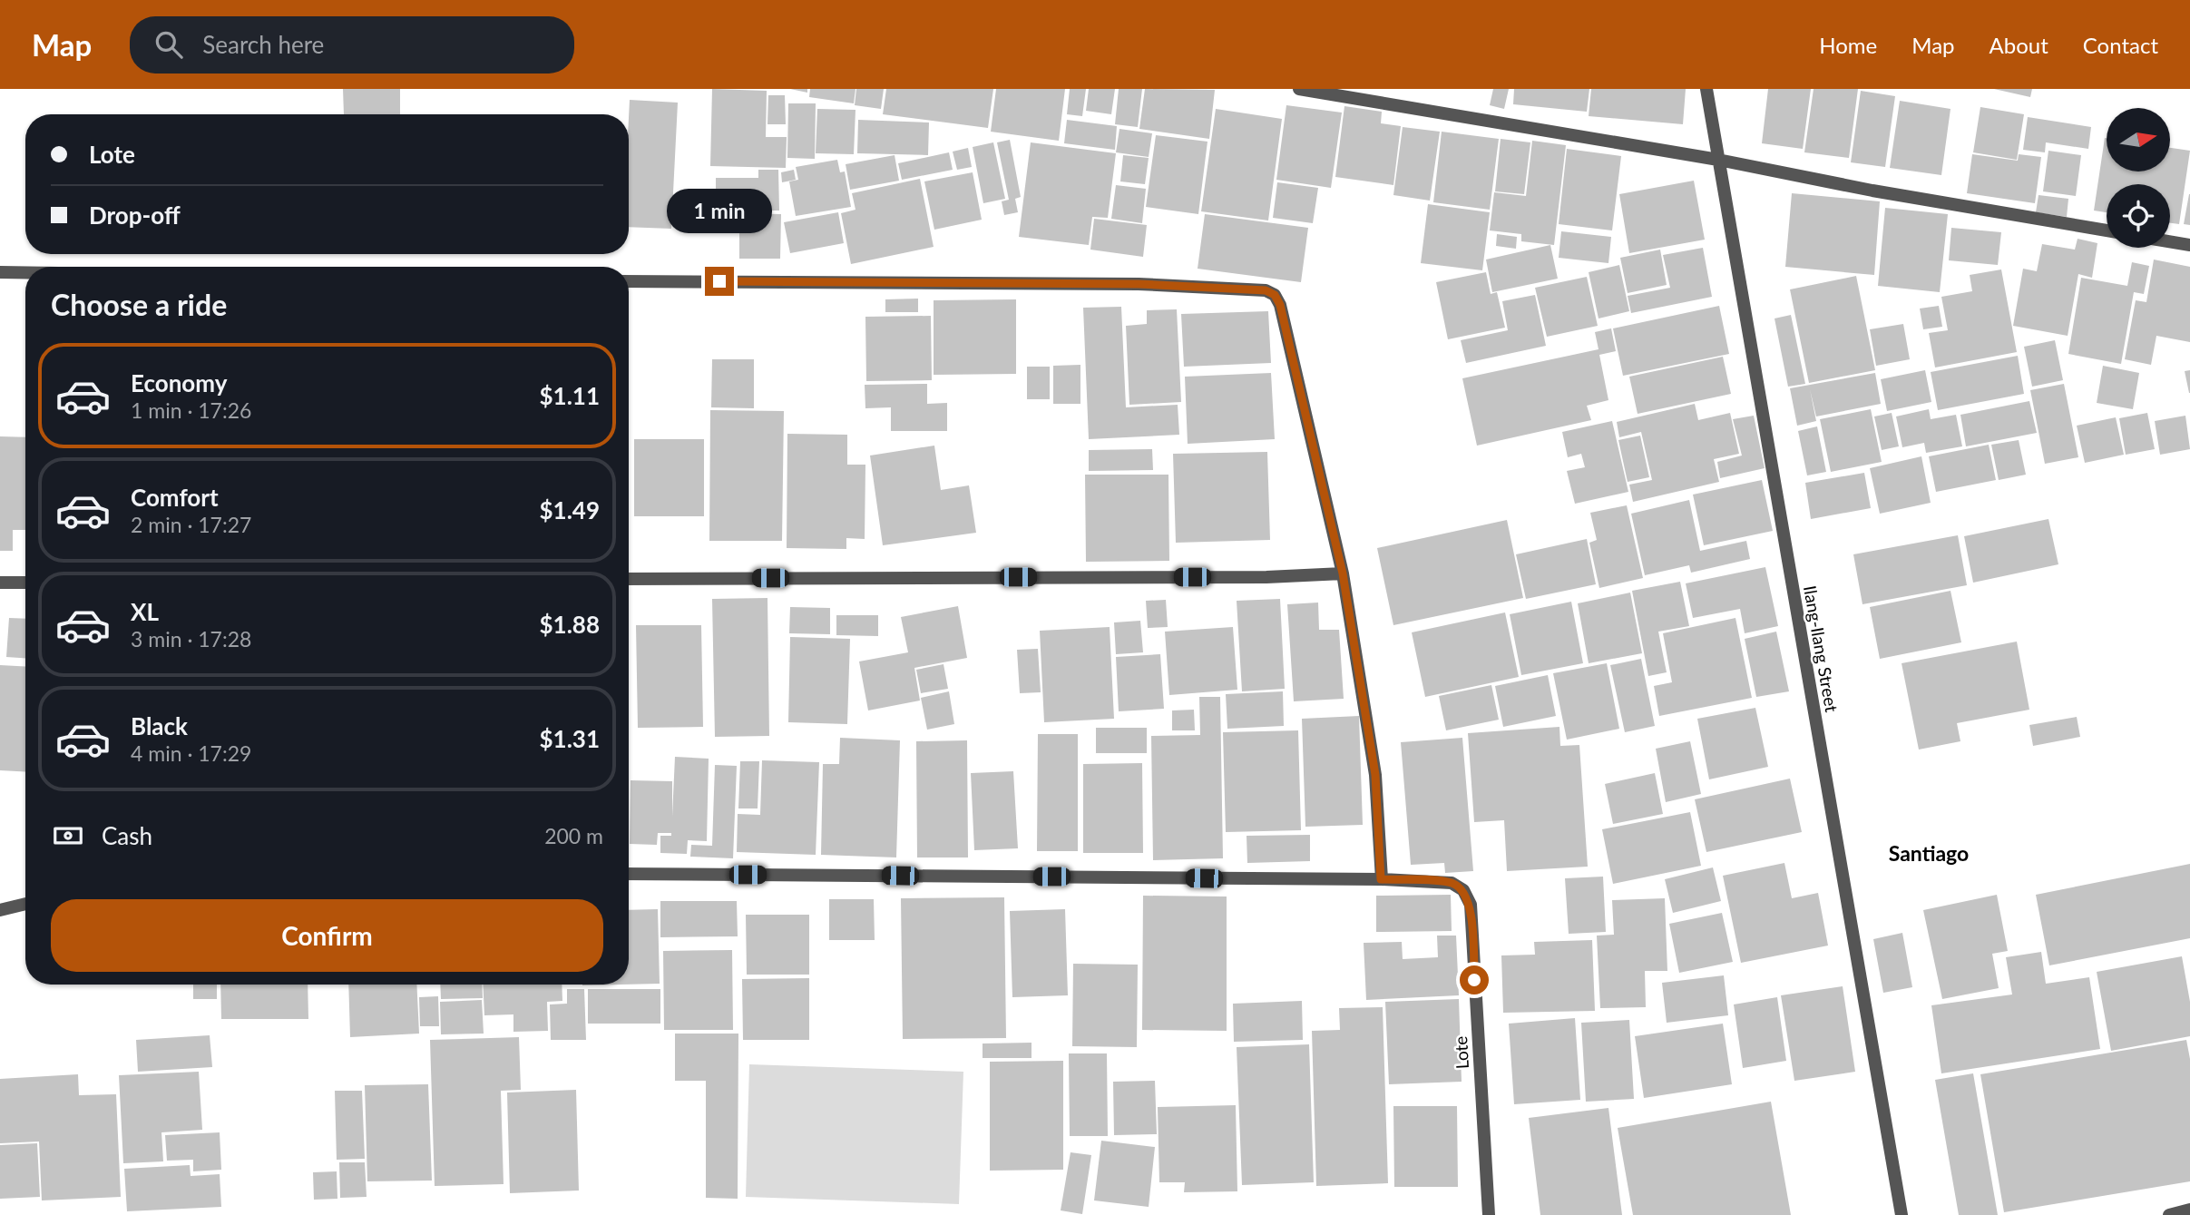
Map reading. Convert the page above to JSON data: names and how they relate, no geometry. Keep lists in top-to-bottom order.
{
  "streets": {
    "street": ["Ilang-Ilang Street", "Lote"]
  },
  "districts": ["Santiago"],
  "north": "right",
  "page": {
    "header": "Map",
    "search": "Search here",
    "nav": [
      "Home",
      "Map",
      "About",
      "Contact"
    ],
    "banner": ["Lote", "Drop-off"],
    "bubble": "1 min",
    "heading": "Choose a ride",
    "list": [
      {
        "name": "Economy",
        "note": "1 min · 17:26",
        "value": "$1.11"
      },
      {
        "name": "Comfort",
        "note": "2 min · 17:27",
        "value": "$1.49"
      },
      {
        "name": "XL",
        "note": "3 min · 17:28",
        "value": "$1.88"
      },
      {
        "name": "Black",
        "note": "4 min · 17:29",
        "value": "$1.31"
      }
    ],
    "pay": ["Cash", "200 m"],
    "buttons": "Confirm"
  }
}
